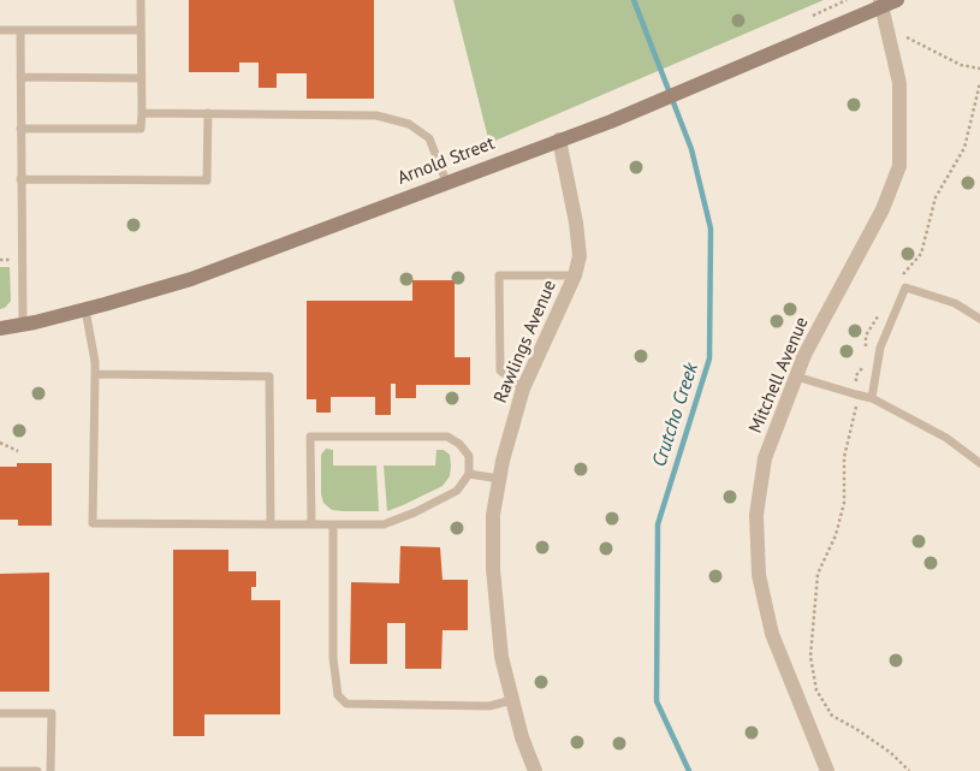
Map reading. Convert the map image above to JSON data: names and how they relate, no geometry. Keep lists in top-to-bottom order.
{
  "streets": {
    "main road": ["Arnold Street"],
    "street": ["Rawlings Avenue", "Mitchell Avenue"]
  },
  "crossings": [
    ["Arnold Street", "Rawlings Avenue"],
    ["Arnold Street", "Mitchell Avenue"]
  ],
  "water": ["Crutcho Creek"]
}
